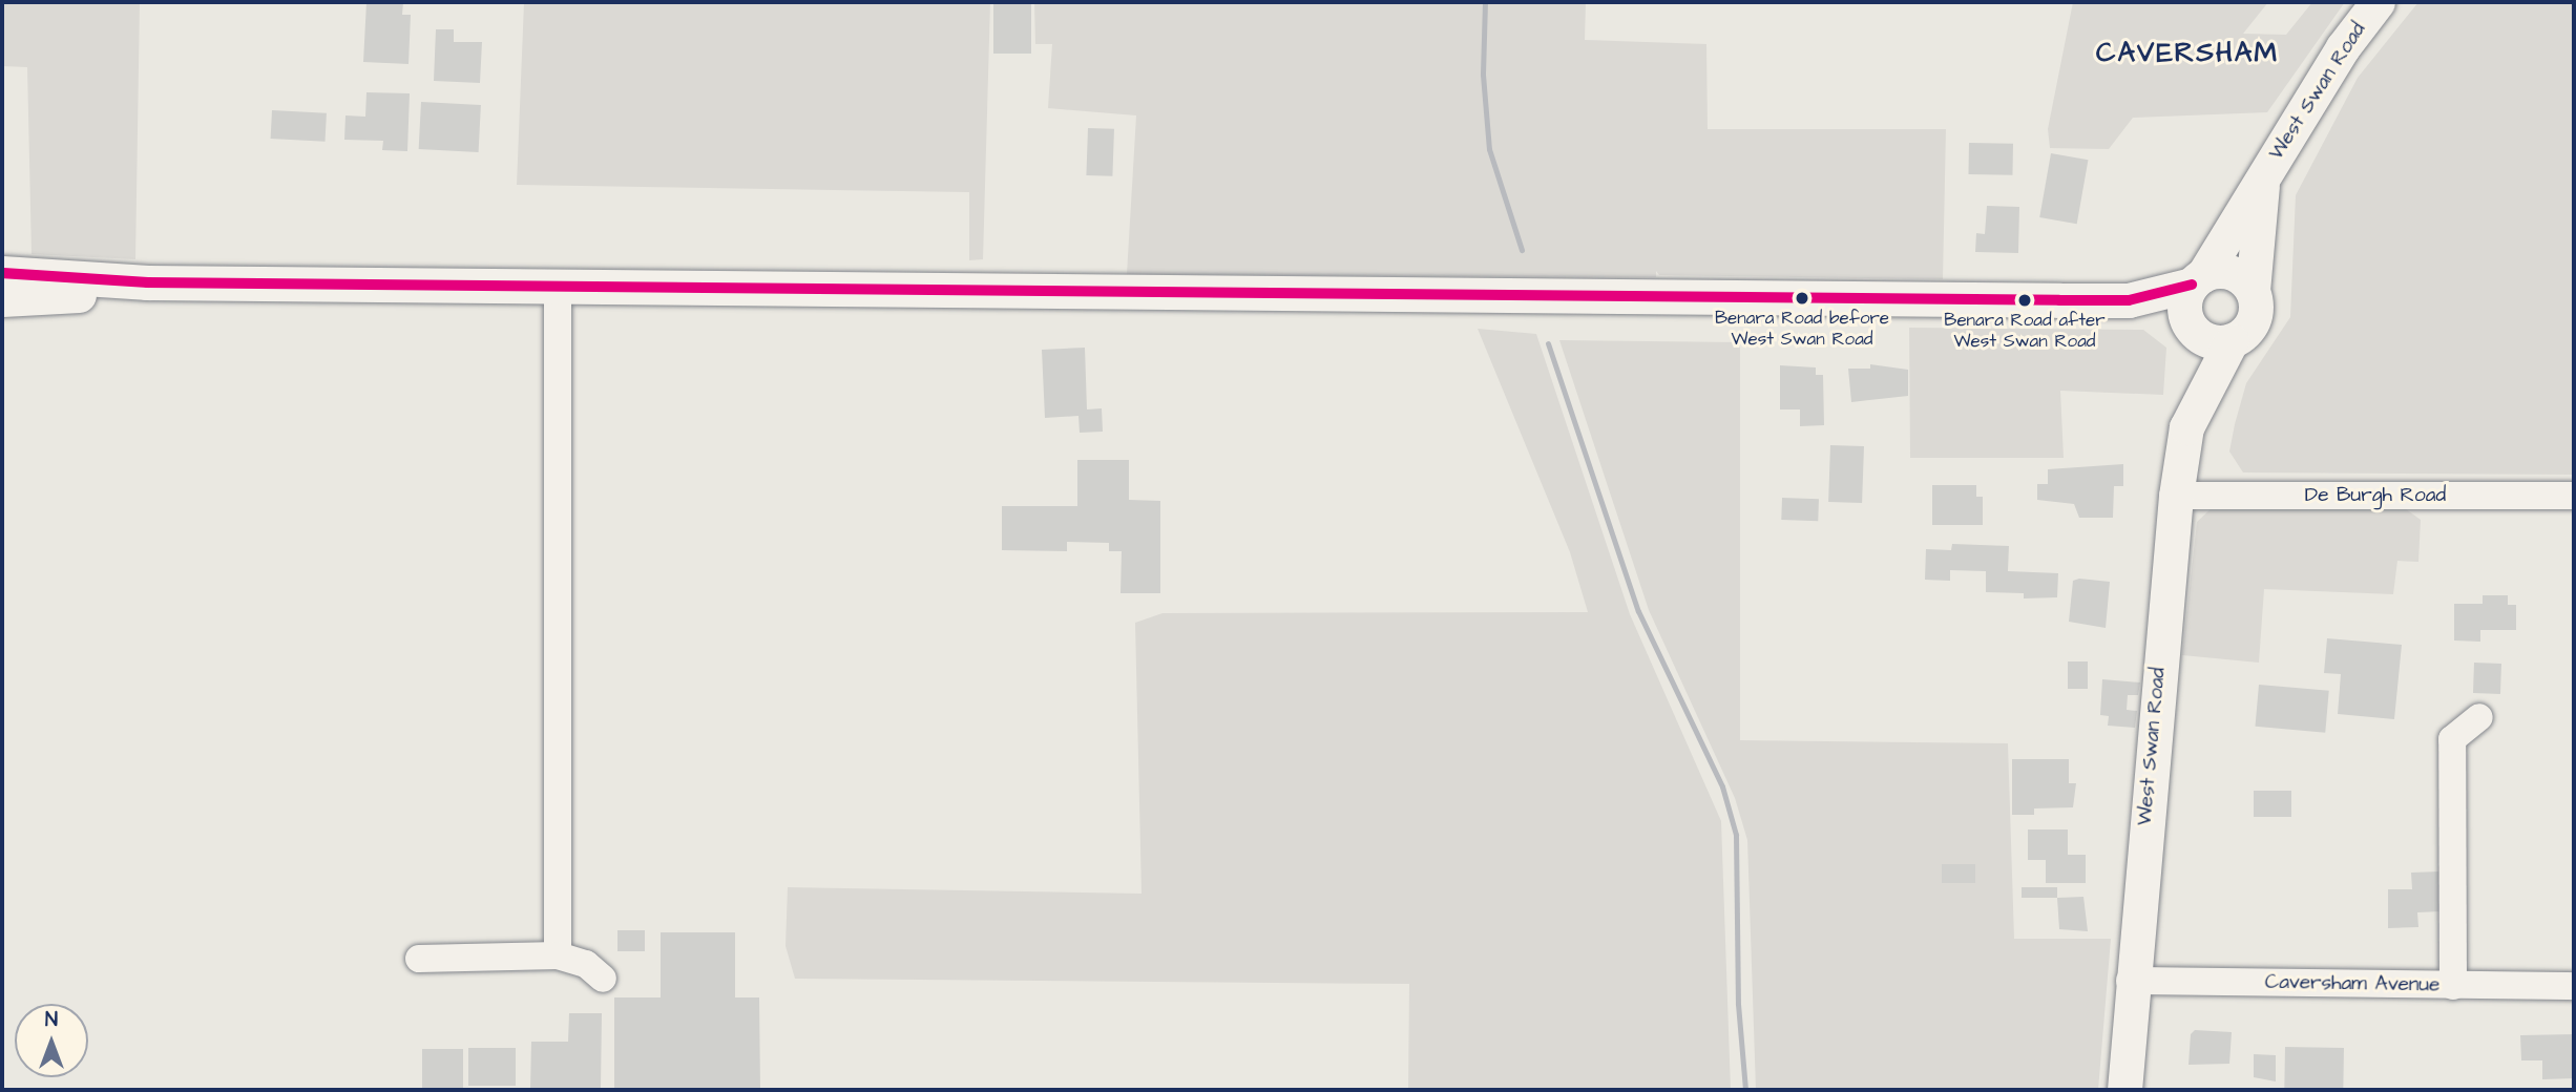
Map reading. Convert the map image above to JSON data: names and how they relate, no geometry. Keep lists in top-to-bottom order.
{
  "streets": {
    "main road": ["West Swan Road"],
    "street": ["De Burgh Road", "Caversham Avenue"]
  },
  "crossings": [
    ["West Swan Road", "De Burgh Road"],
    ["West Swan Road", "Caversham Avenue"]
  ],
  "districts": ["CAVERSHAM"],
  "places": ["Benara Road before West Swan Road", "Benara Road after West Swan Road"],
  "north": "top"
}
